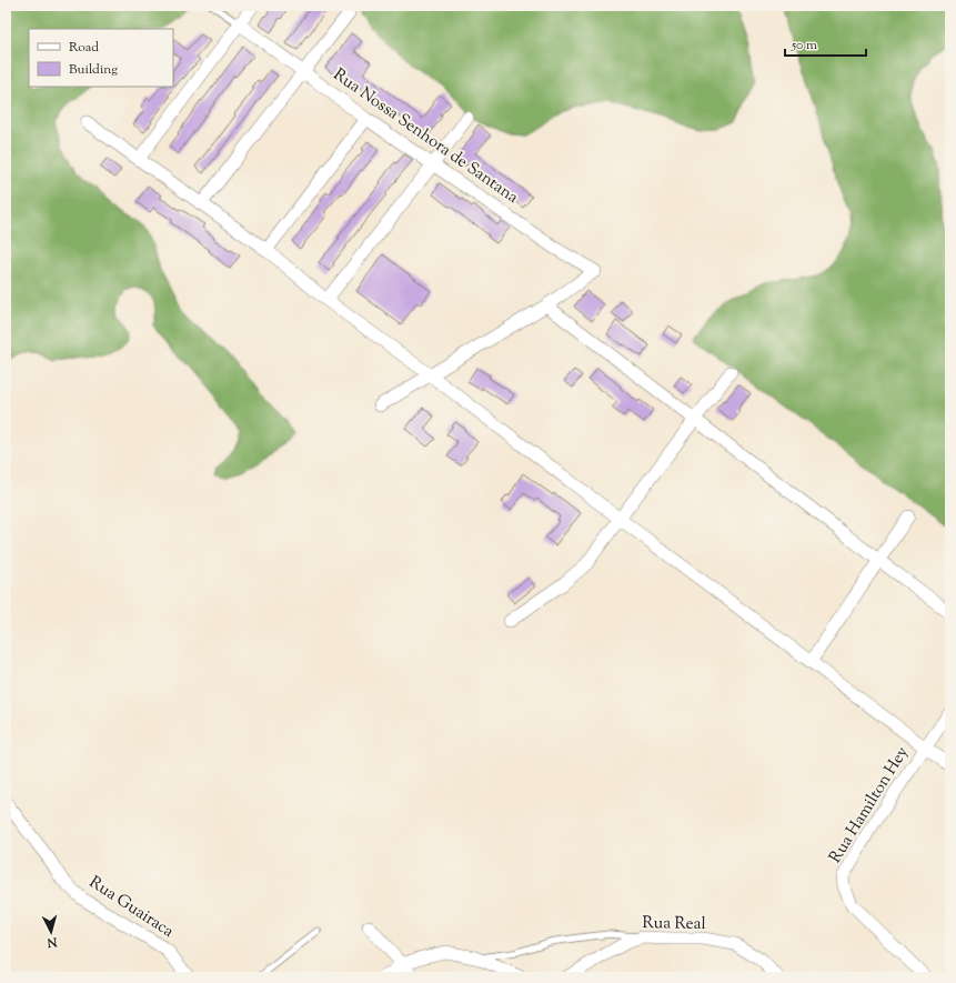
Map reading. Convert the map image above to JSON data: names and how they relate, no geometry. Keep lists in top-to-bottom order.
{
  "streets": {
    "street": [
      "Rua Nossa Senhora de Santana",
      "Rua Hamilton Hey",
      "Rua Guairaca",
      "Rua Real"
    ]
  },
  "legend": ["Road", "Building"],
  "scale_bar": "50 m",
  "north": "bottom"
}
